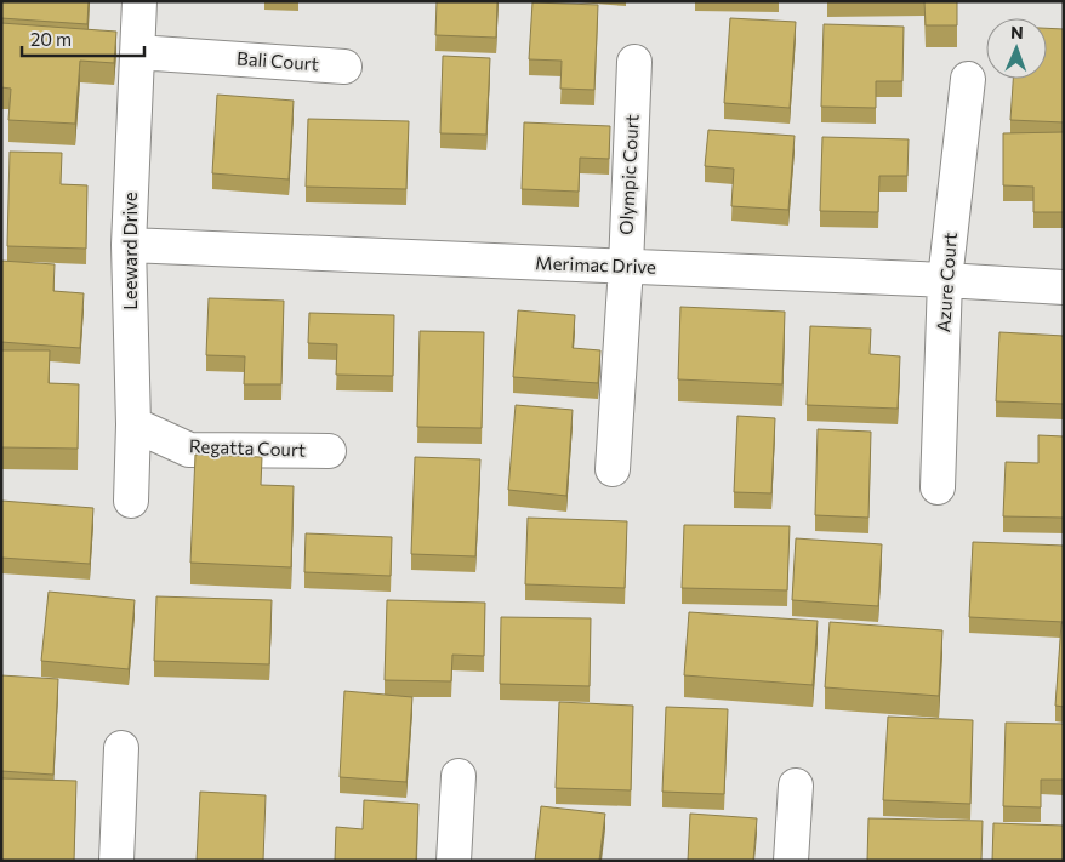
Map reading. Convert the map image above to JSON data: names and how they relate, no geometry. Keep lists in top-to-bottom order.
{
  "streets": {
    "street": [
      "Bali Court",
      "Olympic Court",
      "Leeward Drive",
      "Merimac Drive",
      "Azure Court",
      "Regatta Court"
    ]
  },
  "crossings": [
    ["Bali Court", "Leeward Drive"],
    ["Olympic Court", "Merimac Drive"],
    ["Leeward Drive", "Merimac Drive"],
    ["Leeward Drive", "Regatta Court"],
    ["Merimac Drive", "Azure Court"]
  ],
  "scale_bar": "20 m",
  "north": "top"
}
